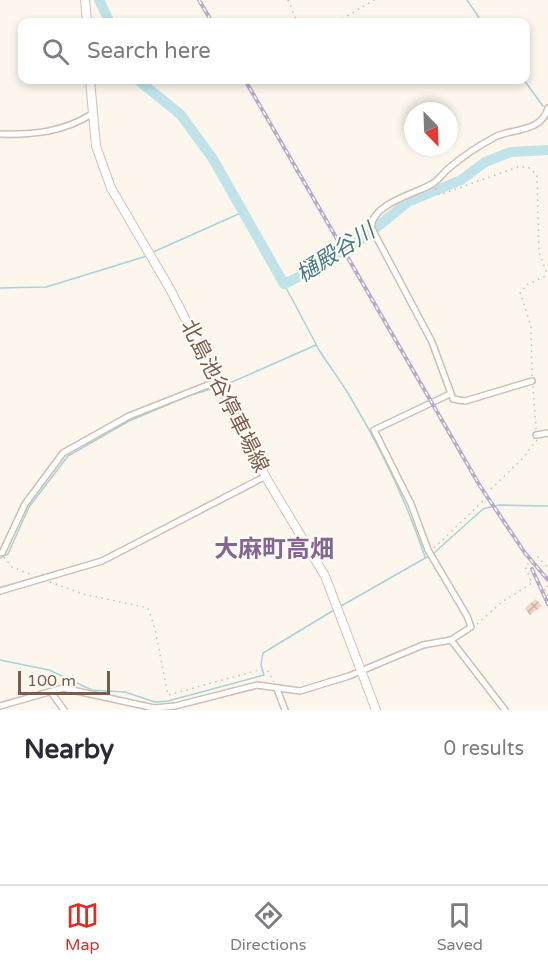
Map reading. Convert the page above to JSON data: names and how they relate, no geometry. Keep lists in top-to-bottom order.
{
  "streets": {
    "main road": ["北島池谷停車場線"]
  },
  "districts": ["大麻町高畑"],
  "water": ["樋殿谷川"],
  "scale_bar": "100 m",
  "north": "bottom right",
  "page": {
    "search": "Search here",
    "scale": "100 m",
    "heading": ["Nearby", "0 results"],
    "nav": ["Map", "Directions", "Saved"]
  }
}
